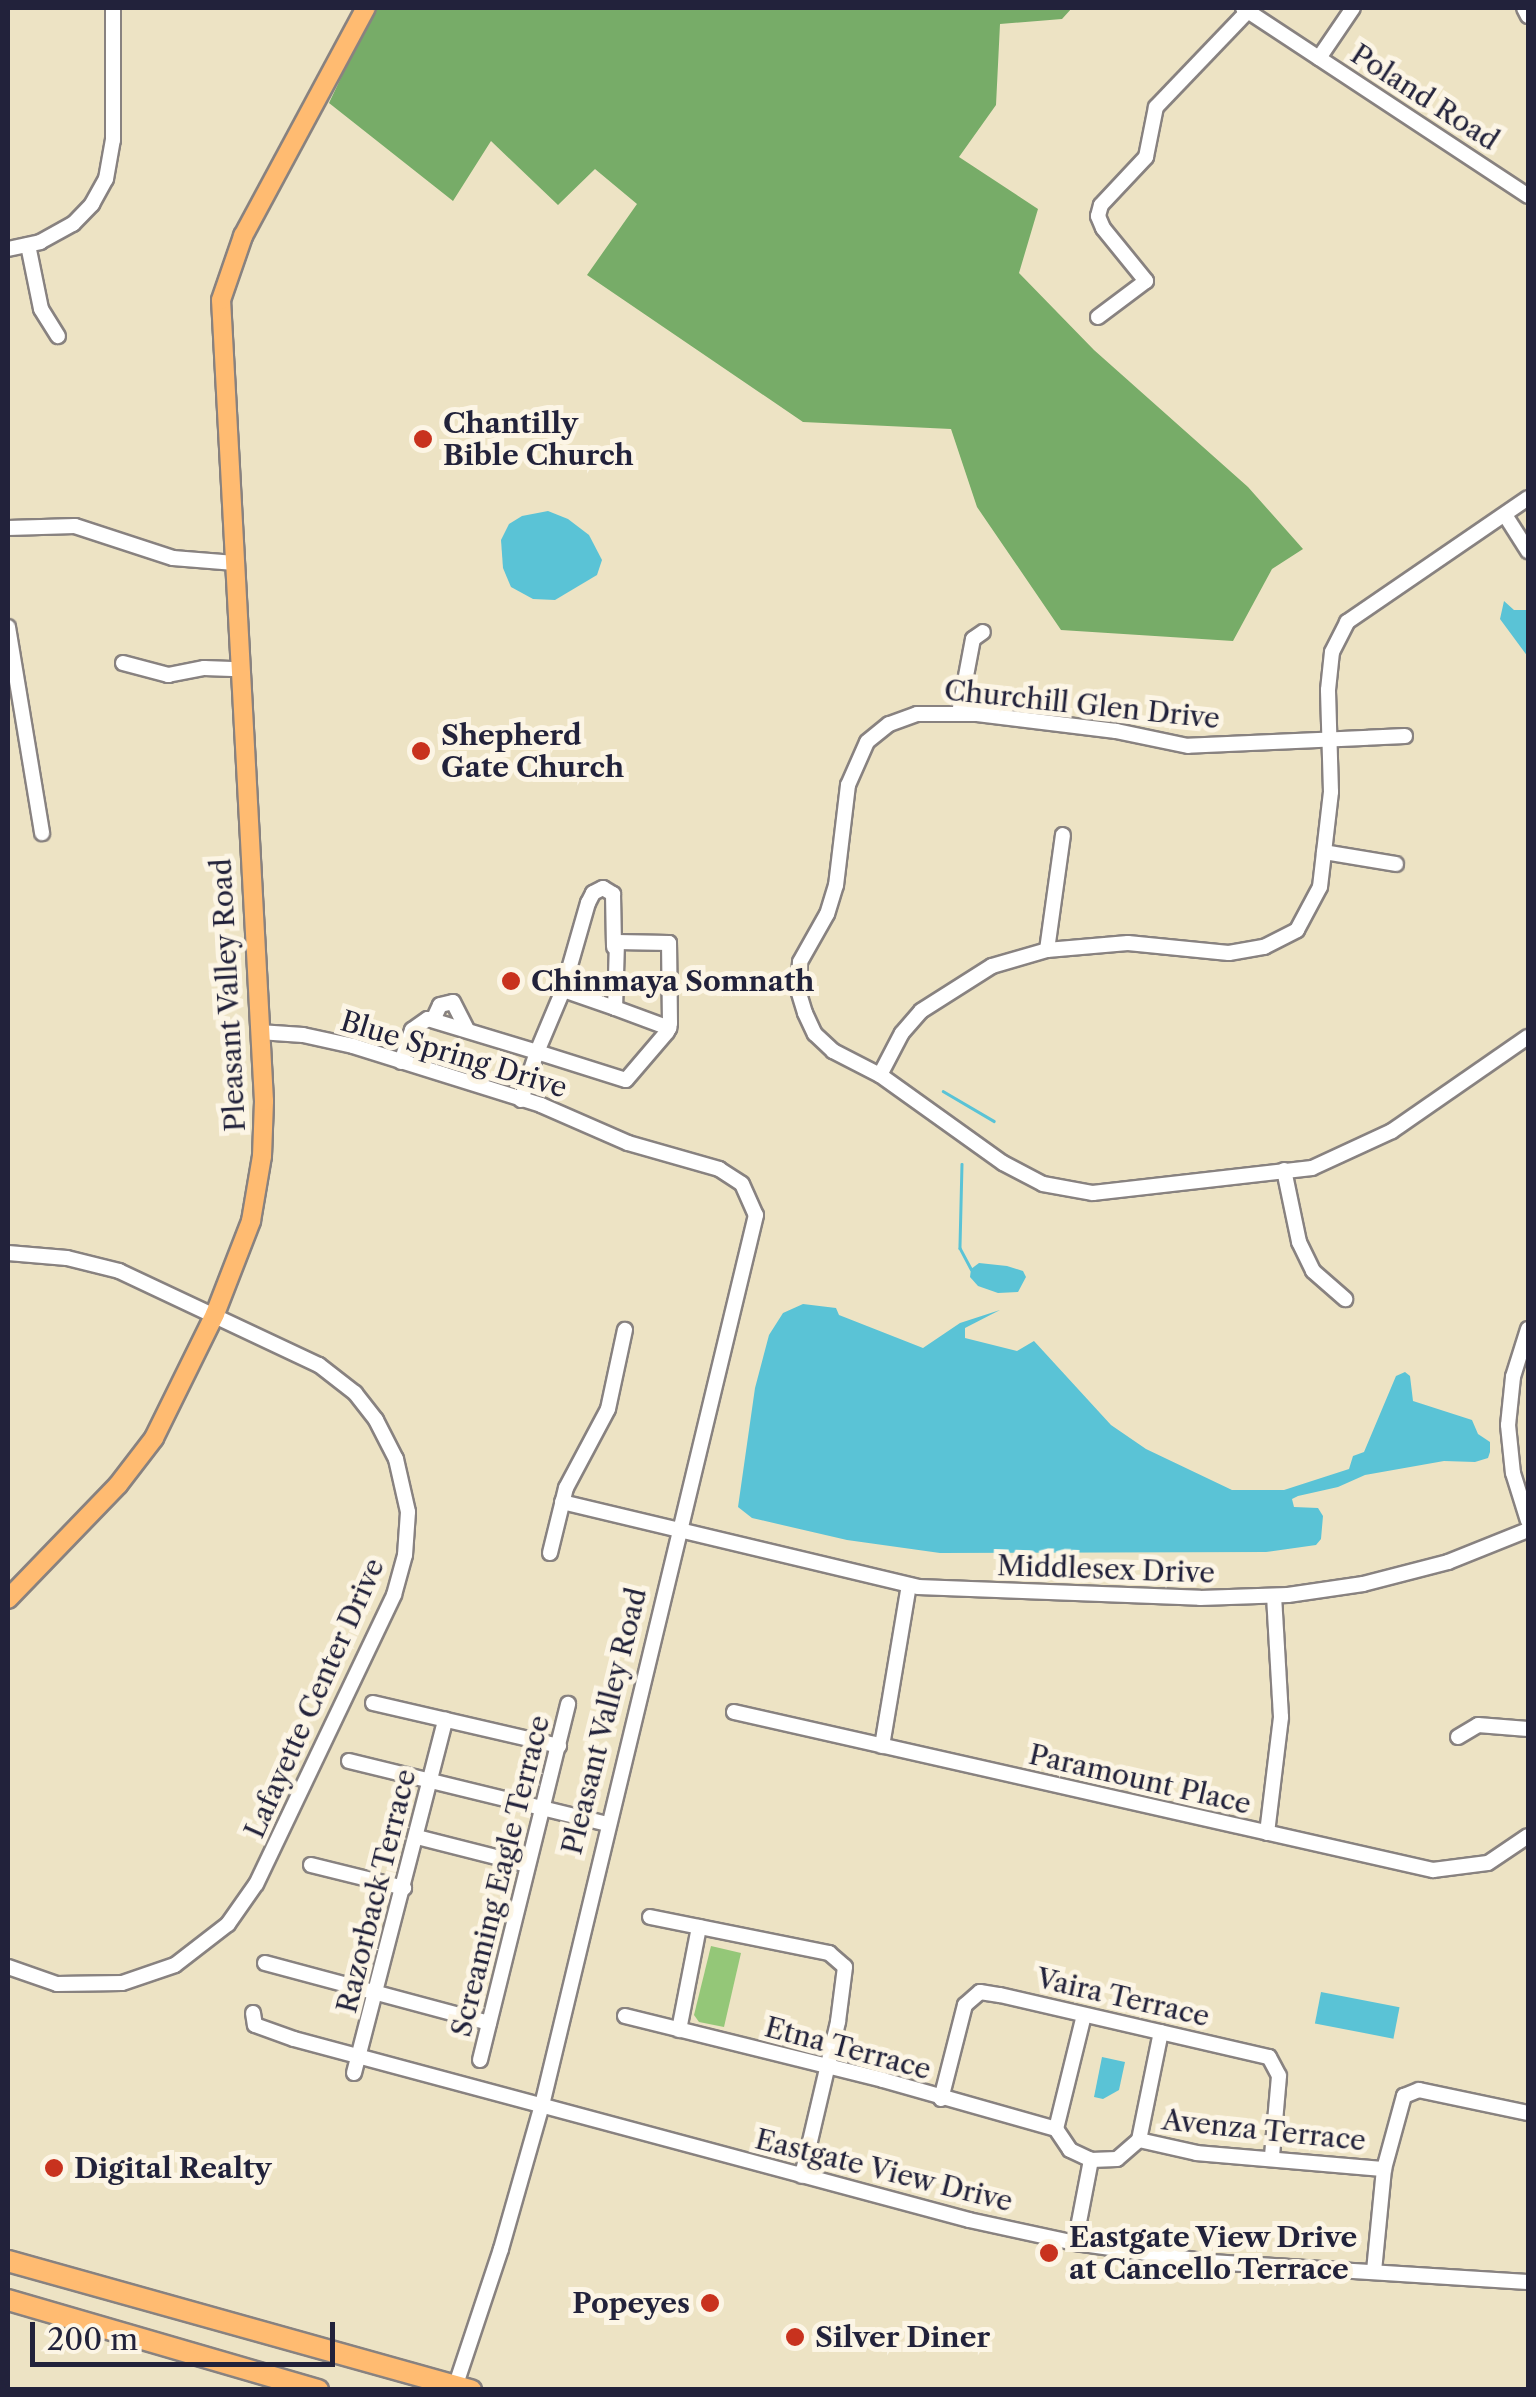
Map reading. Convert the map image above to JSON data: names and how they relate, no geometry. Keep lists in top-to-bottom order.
{
  "streets": {
    "main road": ["Pleasant Valley Road"],
    "street": [
      "Poland Road",
      "Churchill Glen Drive",
      "Blue Spring Drive",
      "Middlesex Drive",
      "Lafayette Center Drive",
      "Paramount Place",
      "Screaming Eagle Terrace",
      "Razorback Terrace",
      "Vaira Terrace",
      "Etna Terrace",
      "Avenza Terrace",
      "Eastgate View Drive"
    ]
  },
  "crossings": [
    ["Pleasant Valley Road", "Blue Spring Drive"],
    ["Pleasant Valley Road", "Middlesex Drive"],
    ["Pleasant Valley Road", "Lafayette Center Drive"],
    ["Pleasant Valley Road", "Eastgate View Drive"],
    ["Razorback Terrace", "Eastgate View Drive"],
    ["Vaira Terrace", "Etna Terrace"],
    ["Vaira Terrace", "Avenza Terrace"]
  ],
  "places": [
    "Chantilly Bible Church",
    "Shepherd Gate Church",
    "Chinmaya Somnath",
    "Digital Realty",
    "Eastgate View Drive at Cancello Terrace",
    "Popeyes",
    "Silver Diner"
  ],
  "scale_bar": "200 m"
}
